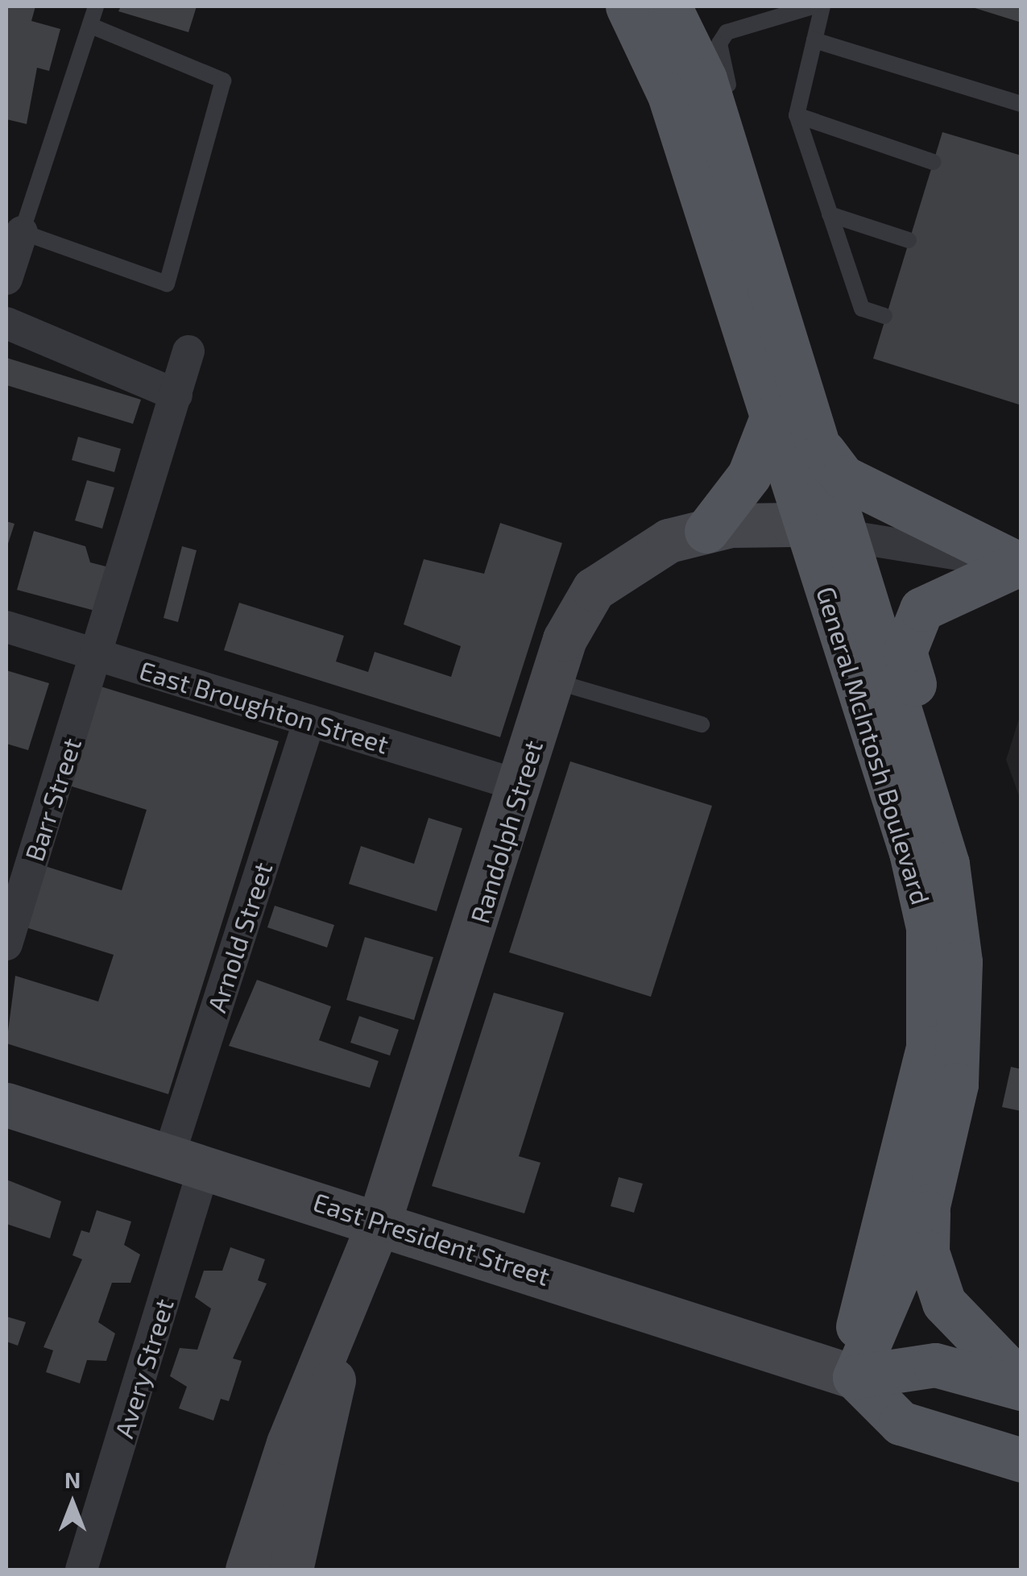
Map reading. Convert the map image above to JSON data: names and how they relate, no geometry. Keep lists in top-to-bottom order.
{
  "streets": {
    "main road": ["General McIntosh Boulevard", "East President Street"],
    "street": [
      "East Broughton Street",
      "Barr Street",
      "Randolph Street",
      "Arnold Street",
      "Avery Street"
    ]
  },
  "crossings": [
    ["East Broughton Street", "Barr Street"],
    ["East Broughton Street", "Randolph Street"],
    ["East Broughton Street", "Arnold Street"],
    ["General McIntosh Boulevard", "Randolph Street"],
    ["General McIntosh Boulevard", "East President Street"],
    ["Randolph Street", "East President Street"],
    ["Arnold Street", "East President Street"],
    ["Arnold Street", "Avery Street"],
    ["East President Street", "Avery Street"]
  ],
  "north": "top"
}
